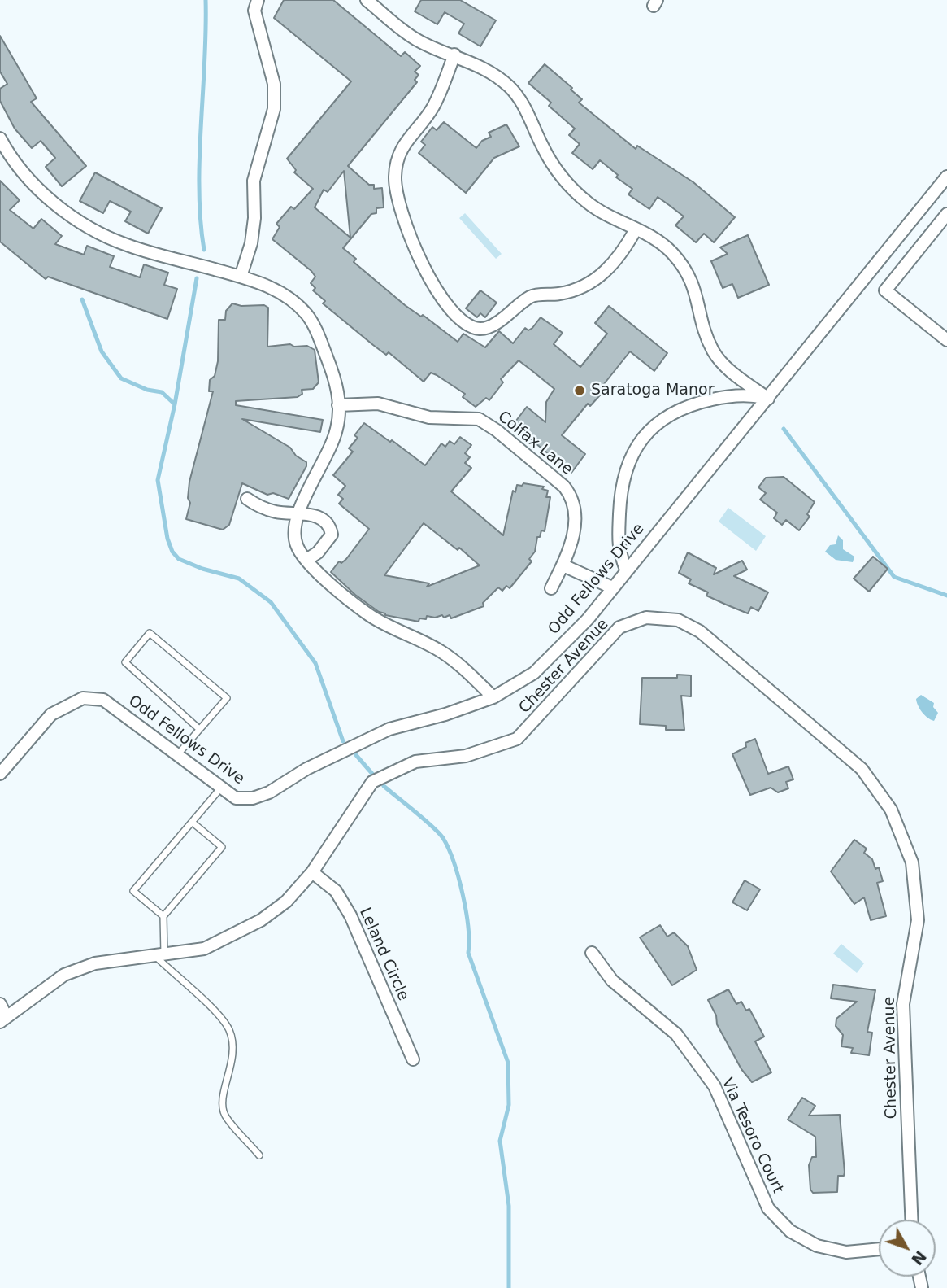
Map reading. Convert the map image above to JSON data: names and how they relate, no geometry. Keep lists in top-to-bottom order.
{
  "streets": {
    "street": [
      "Colfax Lane",
      "Odd Fellows Drive",
      "Chester Avenue",
      "Leland Circle",
      "Via Tesoro Court"
    ]
  },
  "crossings": [
    ["Chester Avenue", "Leland Circle"]
  ],
  "places": ["Saratoga Manor"],
  "north": "bottom right"
}
